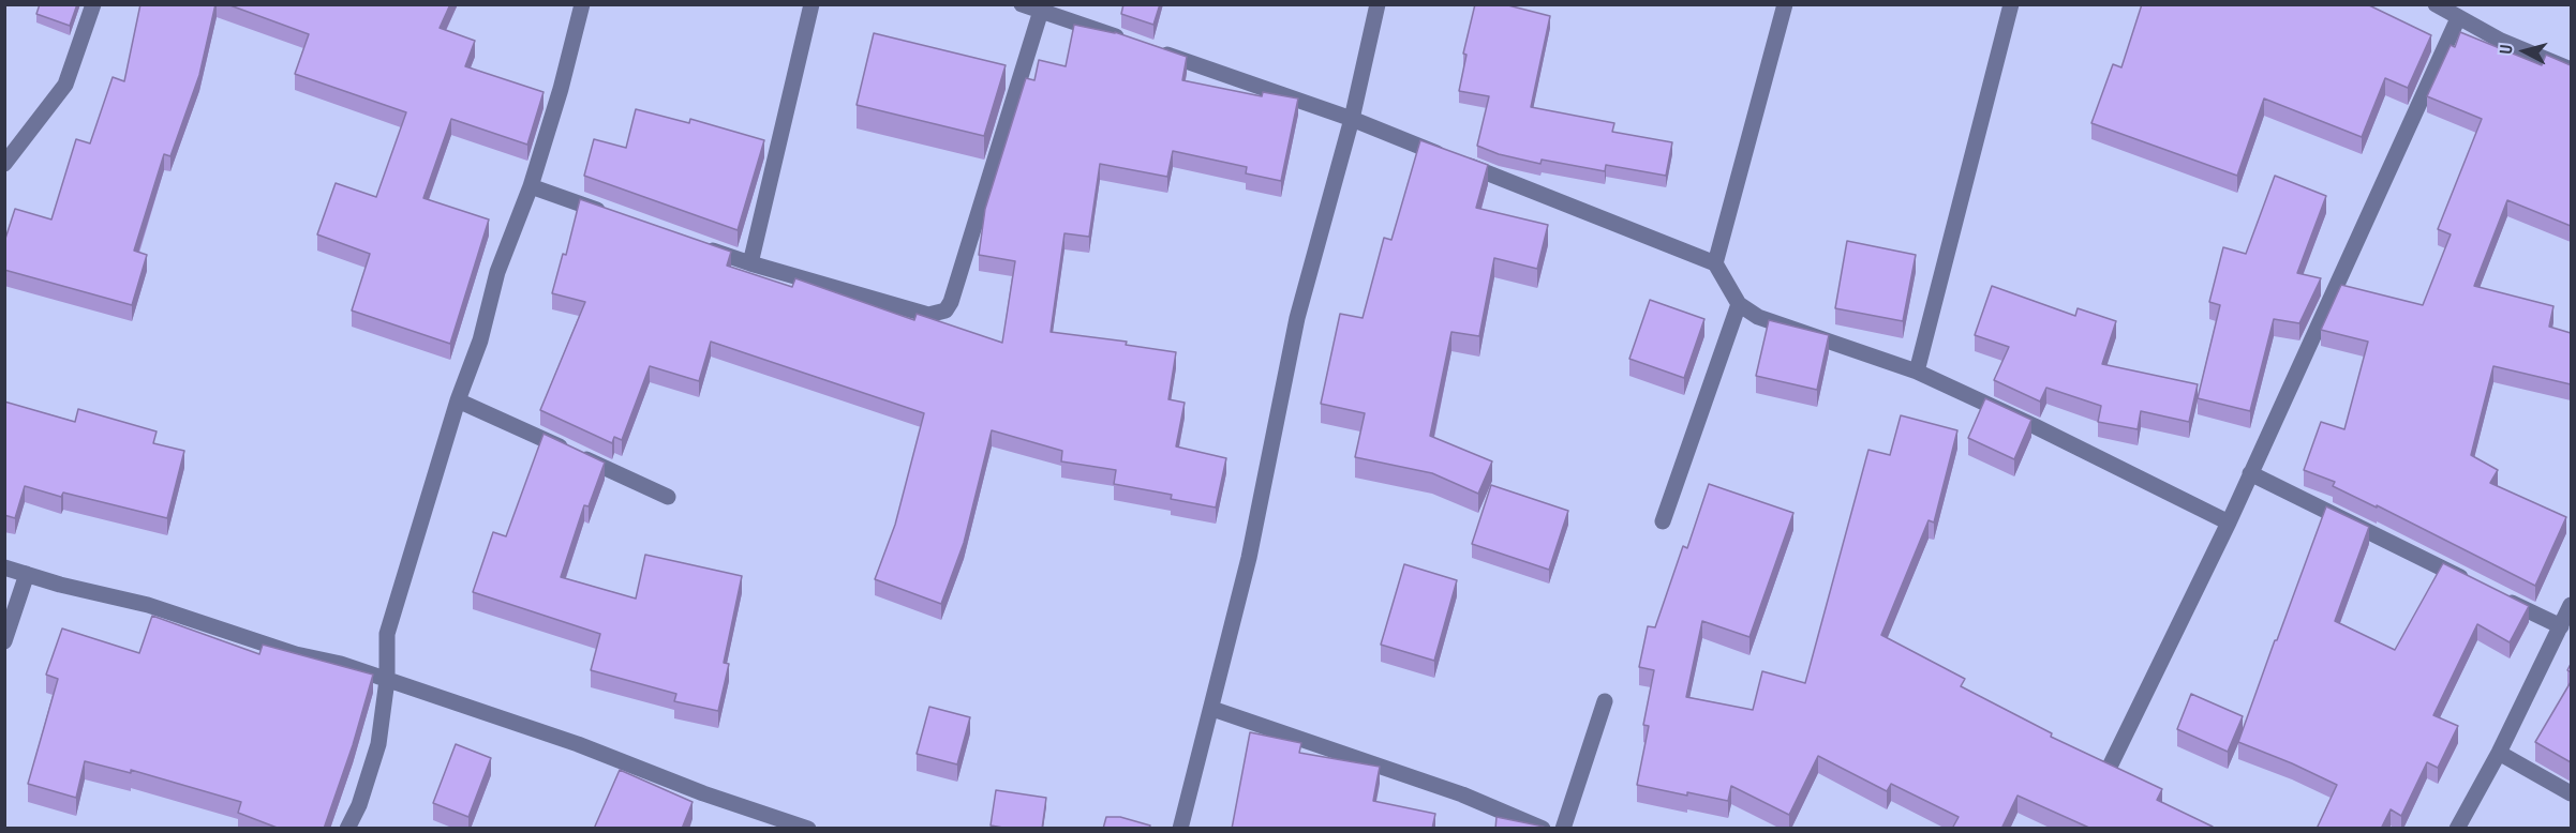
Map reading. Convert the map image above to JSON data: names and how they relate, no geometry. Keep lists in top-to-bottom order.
{
  "north": "left"
}
